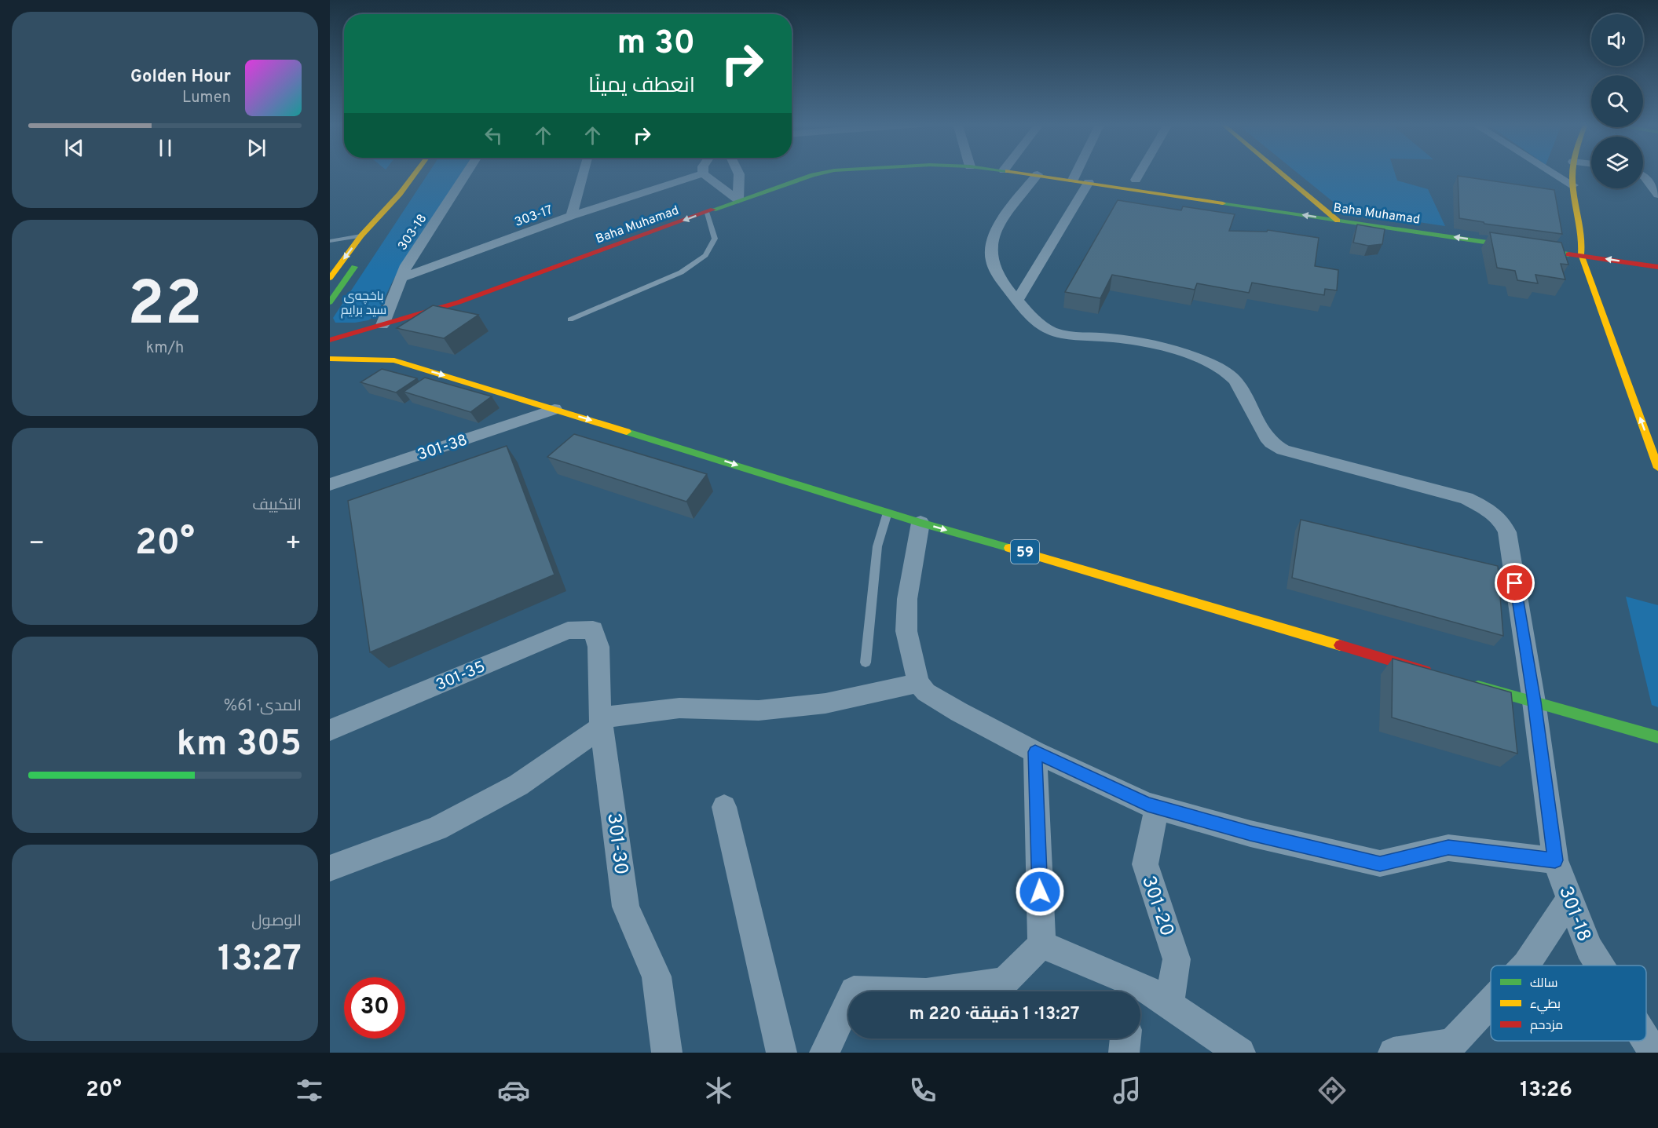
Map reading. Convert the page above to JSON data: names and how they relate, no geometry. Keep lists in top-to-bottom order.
{
  "streets": {
    "main road": ["Baha Muhamad", "59"],
    "street": [
      "303-17",
      "303-18",
      "301-38",
      "301-35",
      "301-30",
      "301-20",
      "301-18"
    ]
  },
  "crossings": [
    ["Baha Muhamad", "303-18"],
    ["Baha Muhamad", "301-18"],
    ["303-17", "303-18"],
    ["301-38", "59"],
    ["301-35", "301-30"]
  ],
  "one_way": ["Baha Muhamad"],
  "parks": ["باخچه‌ی سید برایم"],
  "legend": ["سالك", "بطيء", "مزدحم"],
  "page": {
    "turn": ["30 m", "انعطف يمينًا"],
    "song": ["Golden Hour", "Lumen"],
    "tile": [
      ["22", "km/h"],
      "التكييف",
      ["المدى · 61%", "305 km"],
      ["الوصول", "13:27"]
    ],
    "heat": ["−", "20°", "+"],
    "limit": "30",
    "trip": "13:27 · 1 دقيقة · 220 m",
    "tabs": ["13:26", "20°"]
  }
}
